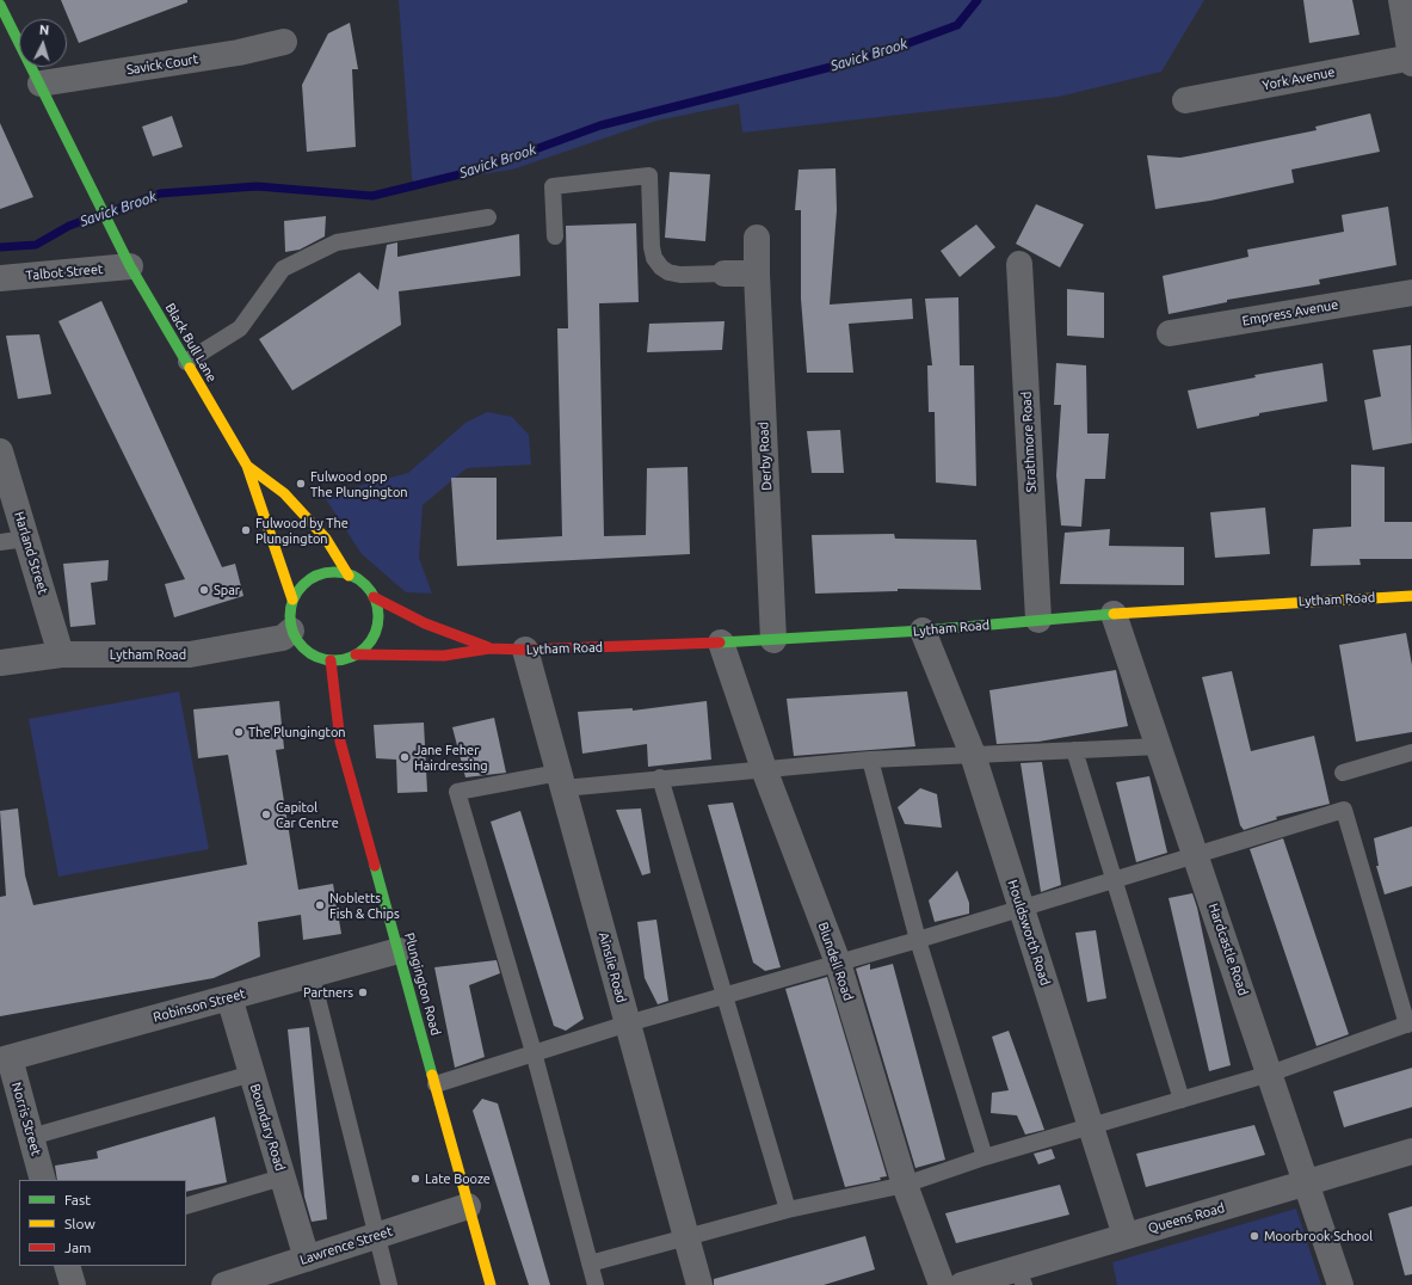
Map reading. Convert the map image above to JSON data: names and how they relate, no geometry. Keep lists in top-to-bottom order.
{
  "streets": {
    "street": [
      "Savick Court",
      "York Avenue",
      "Talbot Street",
      "Empress Avenue",
      "Black Bull Lane",
      "Strathmore Road",
      "Derby Road",
      "Harland Street",
      "Lytham Road",
      "Houldsworth Road",
      "Hardcastle Road",
      "Blundell Road",
      "Ainslie Road",
      "Plungington Road",
      "Robinson Street",
      "Norris Street",
      "Boundary Road",
      "Queens Road",
      "Lawrence Street"
    ]
  },
  "crossings": [
    ["Savick Court", "Black Bull Lane"],
    ["Talbot Street", "Black Bull Lane"],
    ["Black Bull Lane", "Lytham Road"],
    ["Black Bull Lane", "Plungington Road"],
    ["Strathmore Road", "Lytham Road"],
    ["Derby Road", "Lytham Road"],
    ["Harland Street", "Lytham Road"],
    ["Lytham Road", "Houldsworth Road"],
    ["Lytham Road", "Hardcastle Road"],
    ["Lytham Road", "Blundell Road"],
    ["Lytham Road", "Ainslie Road"],
    ["Lytham Road", "Plungington Road"],
    ["Houldsworth Road", "Queens Road"],
    ["Hardcastle Road", "Queens Road"],
    ["Plungington Road", "Robinson Street"],
    ["Plungington Road", "Lawrence Street"],
    ["Robinson Street", "Norris Street"],
    ["Robinson Street", "Boundary Road"],
    ["Boundary Road", "Lawrence Street"]
  ],
  "water": ["Savick Brook"],
  "places": [
    "Fulwood opp The Plungington",
    "Fulwood by The Plungington",
    "Spar",
    "The Plungington",
    "Jane Feher Hairdressing",
    "Capitol Car Centre",
    "Nobletts Fish & Chips",
    "Partners",
    "Late Booze",
    "Moorbrook School"
  ],
  "legend": ["Fast", "Slow", "Jam"],
  "north": "top"
}
